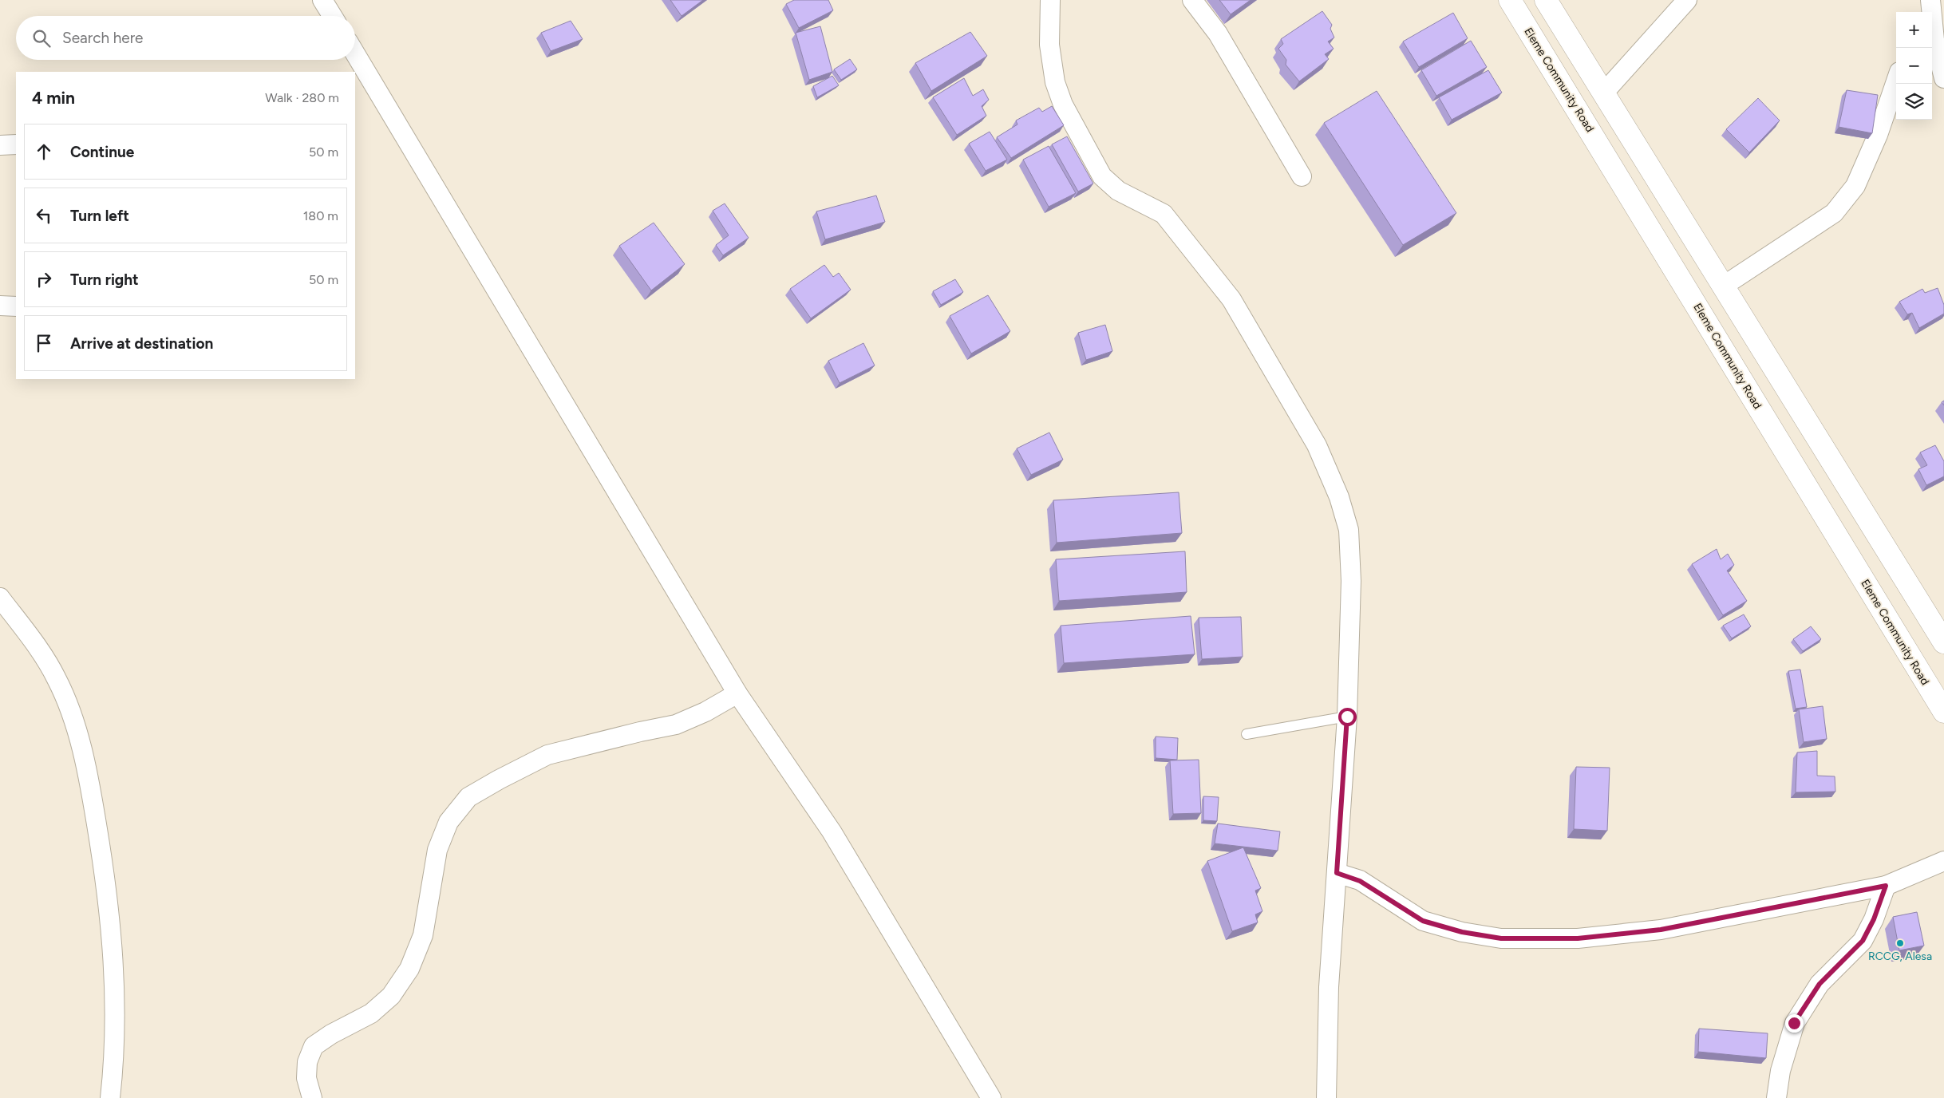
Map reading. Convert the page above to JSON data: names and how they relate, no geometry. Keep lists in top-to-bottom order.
{
  "streets": {
    "main road": ["Eleme Community Road"]
  },
  "places": ["RCCG, Alesa"],
  "page": {
    "map_buttons": ["+", "−"],
    "search": "Search here",
    "heading": ["4 min", "Walk · 280 m"],
    "list": [
      ["Continue", "50 m"],
      ["Turn left", "180 m"],
      ["Turn right", "50 m"],
      "Arrive at destination"
    ]
  }
}
